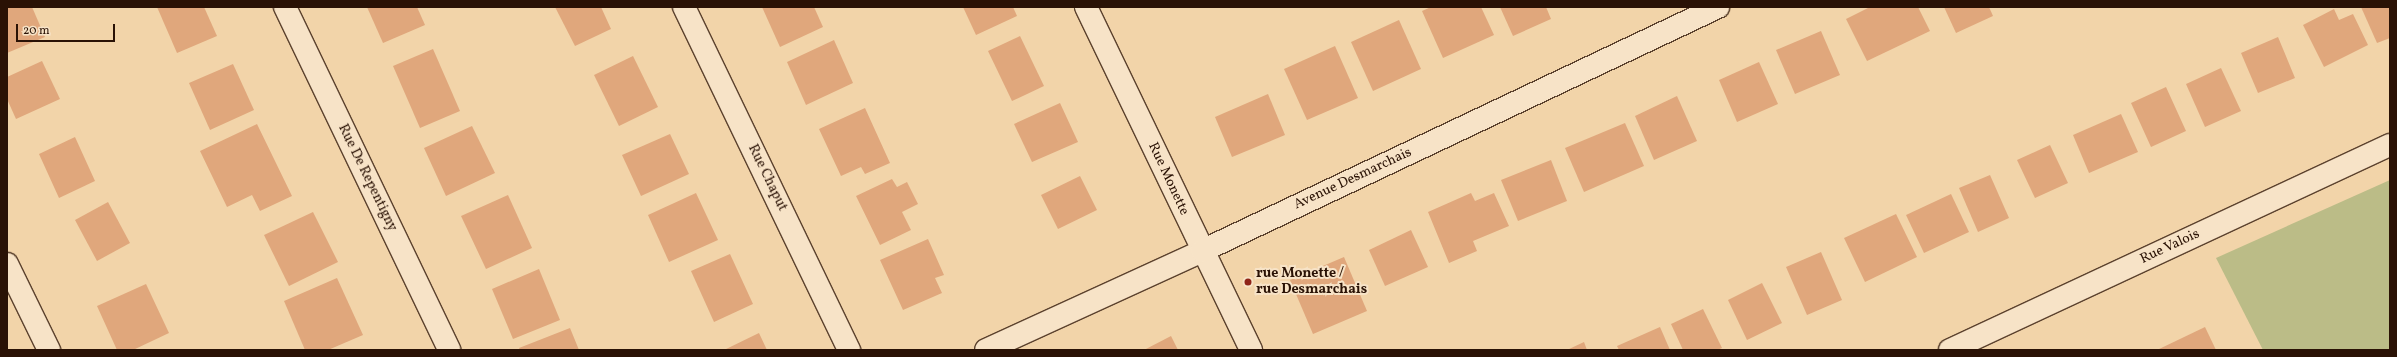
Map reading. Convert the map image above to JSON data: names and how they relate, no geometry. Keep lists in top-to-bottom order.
{
  "streets": {
    "street": [
      "Rue De Repentigny",
      "Rue Chaput",
      "Rue Monette",
      "Avenue Desmarchais",
      "Rue Valois"
    ]
  },
  "crossings": [
    ["Rue Monette", "Avenue Desmarchais"]
  ],
  "places": ["rue Monette / rue Desmarchais"],
  "scale_bar": "20 m"
}
